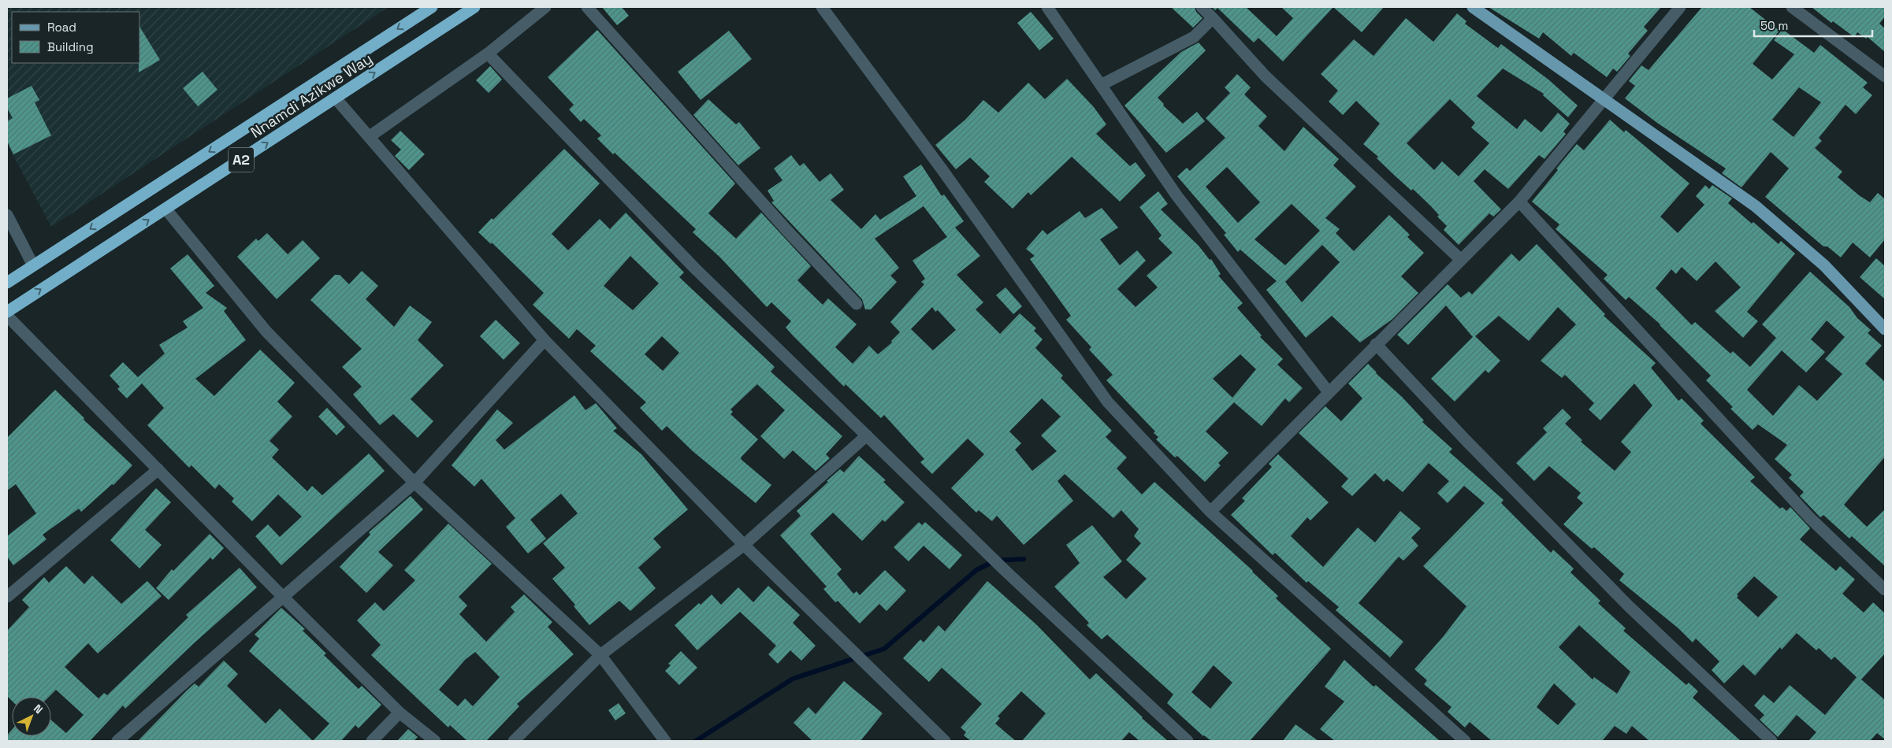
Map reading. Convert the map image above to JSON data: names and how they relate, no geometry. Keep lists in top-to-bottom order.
{
  "streets": {
    "highway": ["Nnamdi Azikwe Way", "A2"]
  },
  "legend": ["Road", "Building"],
  "scale_bar": "50 m",
  "north": "top right"
}
